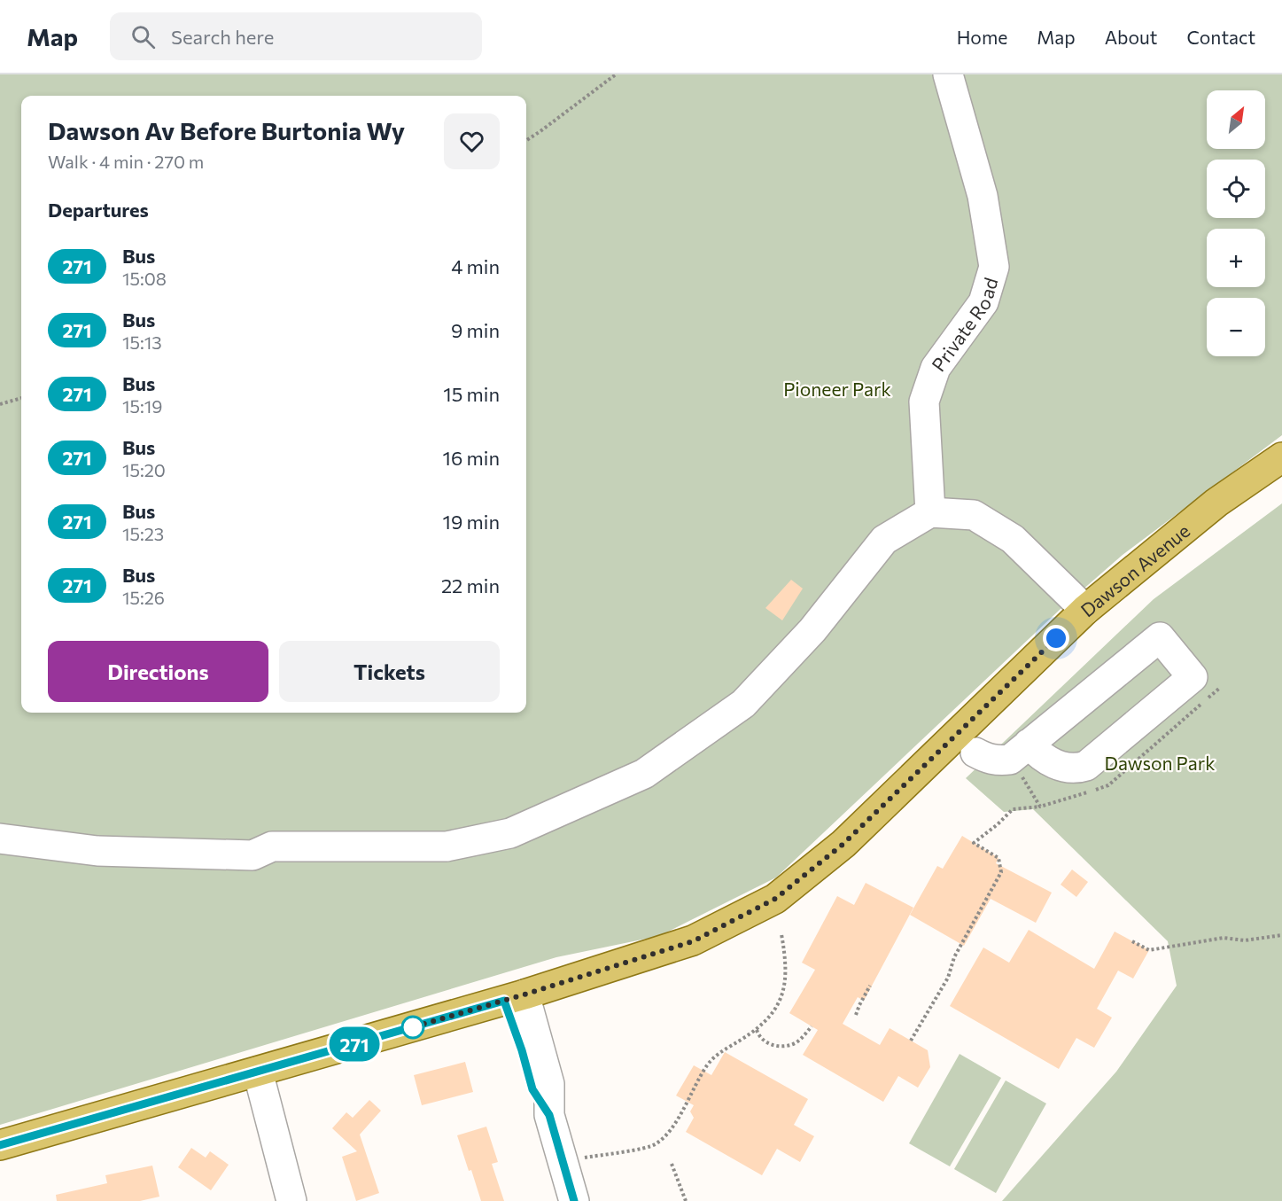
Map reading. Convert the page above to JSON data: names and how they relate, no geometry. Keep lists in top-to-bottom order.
{
  "streets": {
    "main road": ["Dawson Avenue"],
    "street": ["Private Road"]
  },
  "parks": ["Pioneer Park", "Dawson Park"],
  "lines": ["bus line 271"],
  "north": "top right",
  "page": {
    "header": "Map",
    "search": "Search here",
    "nav": [
      "Home",
      "Map",
      "About",
      "Contact"
    ],
    "on_map": "271",
    "map_buttons": ["+", "−"],
    "heading": [
      ["Dawson Av Before Burtonia Wy", "Walk · 4 min · 270 m"],
      "Departures"
    ],
    "list": [
      {
        "mark": "271",
        "name": "Bus",
        "note": "15:08",
        "value": "4 min"
      },
      {
        "mark": "271",
        "name": "Bus",
        "note": "15:13",
        "value": "9 min"
      },
      {
        "mark": "271",
        "name": "Bus",
        "note": "15:19",
        "value": "15 min"
      },
      {
        "mark": "271",
        "name": "Bus",
        "note": "15:20",
        "value": "16 min"
      },
      {
        "mark": "271",
        "name": "Bus",
        "note": "15:23",
        "value": "19 min"
      },
      {
        "mark": "271",
        "name": "Bus",
        "note": "15:26",
        "value": "22 min"
      }
    ],
    "buttons": ["Directions", "Tickets"]
  }
}
